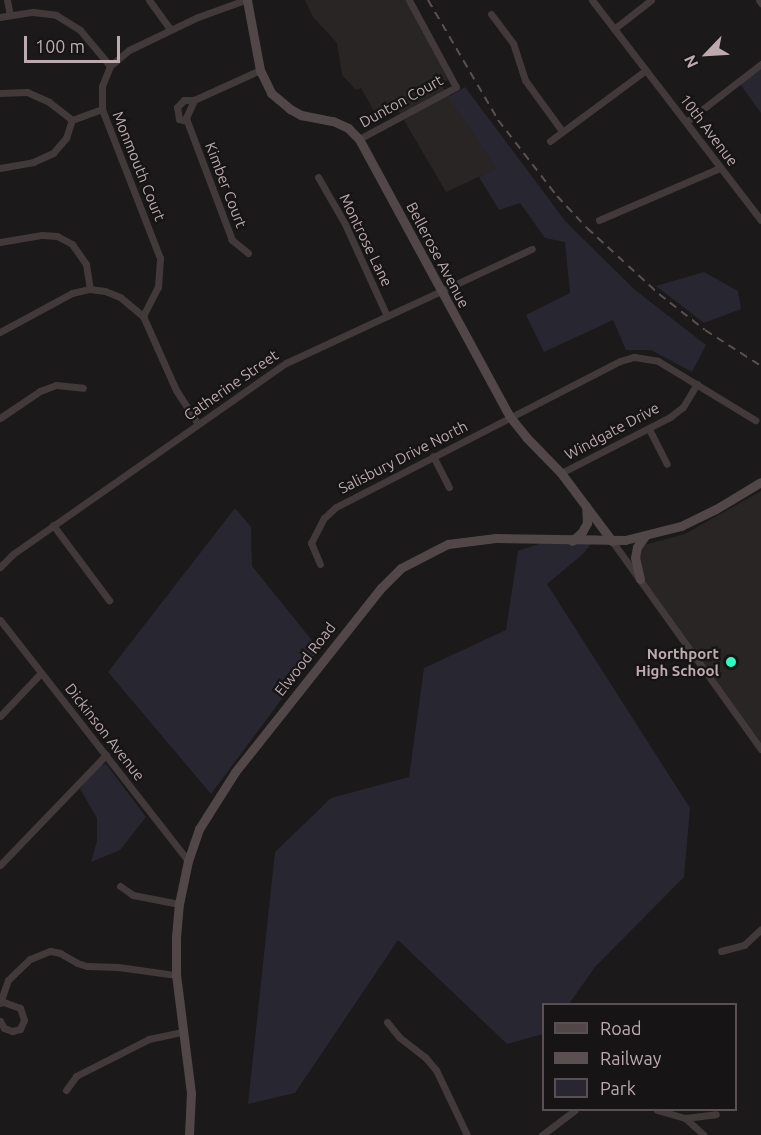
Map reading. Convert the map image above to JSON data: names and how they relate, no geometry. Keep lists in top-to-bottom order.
{
  "streets": {
    "main road": ["Bellerose Avenue", "Elwood Road"],
    "street": [
      "Dunton Court",
      "10th Avenue",
      "Monmouth Court",
      "Kimber Court",
      "Montrose Lane",
      "Catherine Street",
      "Windgate Drive",
      "Salisbury Drive North",
      "Dickinson Avenue"
    ]
  },
  "crossings": [
    ["Dunton Court", "Bellerose Avenue"],
    ["Kimber Court", "Bellerose Avenue"],
    ["Montrose Lane", "Catherine Street"],
    ["Bellerose Avenue", "Catherine Street"],
    ["Bellerose Avenue", "Windgate Drive"],
    ["Bellerose Avenue", "Salisbury Drive North"],
    ["Bellerose Avenue", "Elwood Road"],
    ["Windgate Drive", "Salisbury Drive North"],
    ["Elwood Road", "Dickinson Avenue"]
  ],
  "places": ["Northport High School"],
  "legend": ["Road", "Railway", "Park"],
  "scale_bar": "100 m",
  "north": "bottom left"
}
